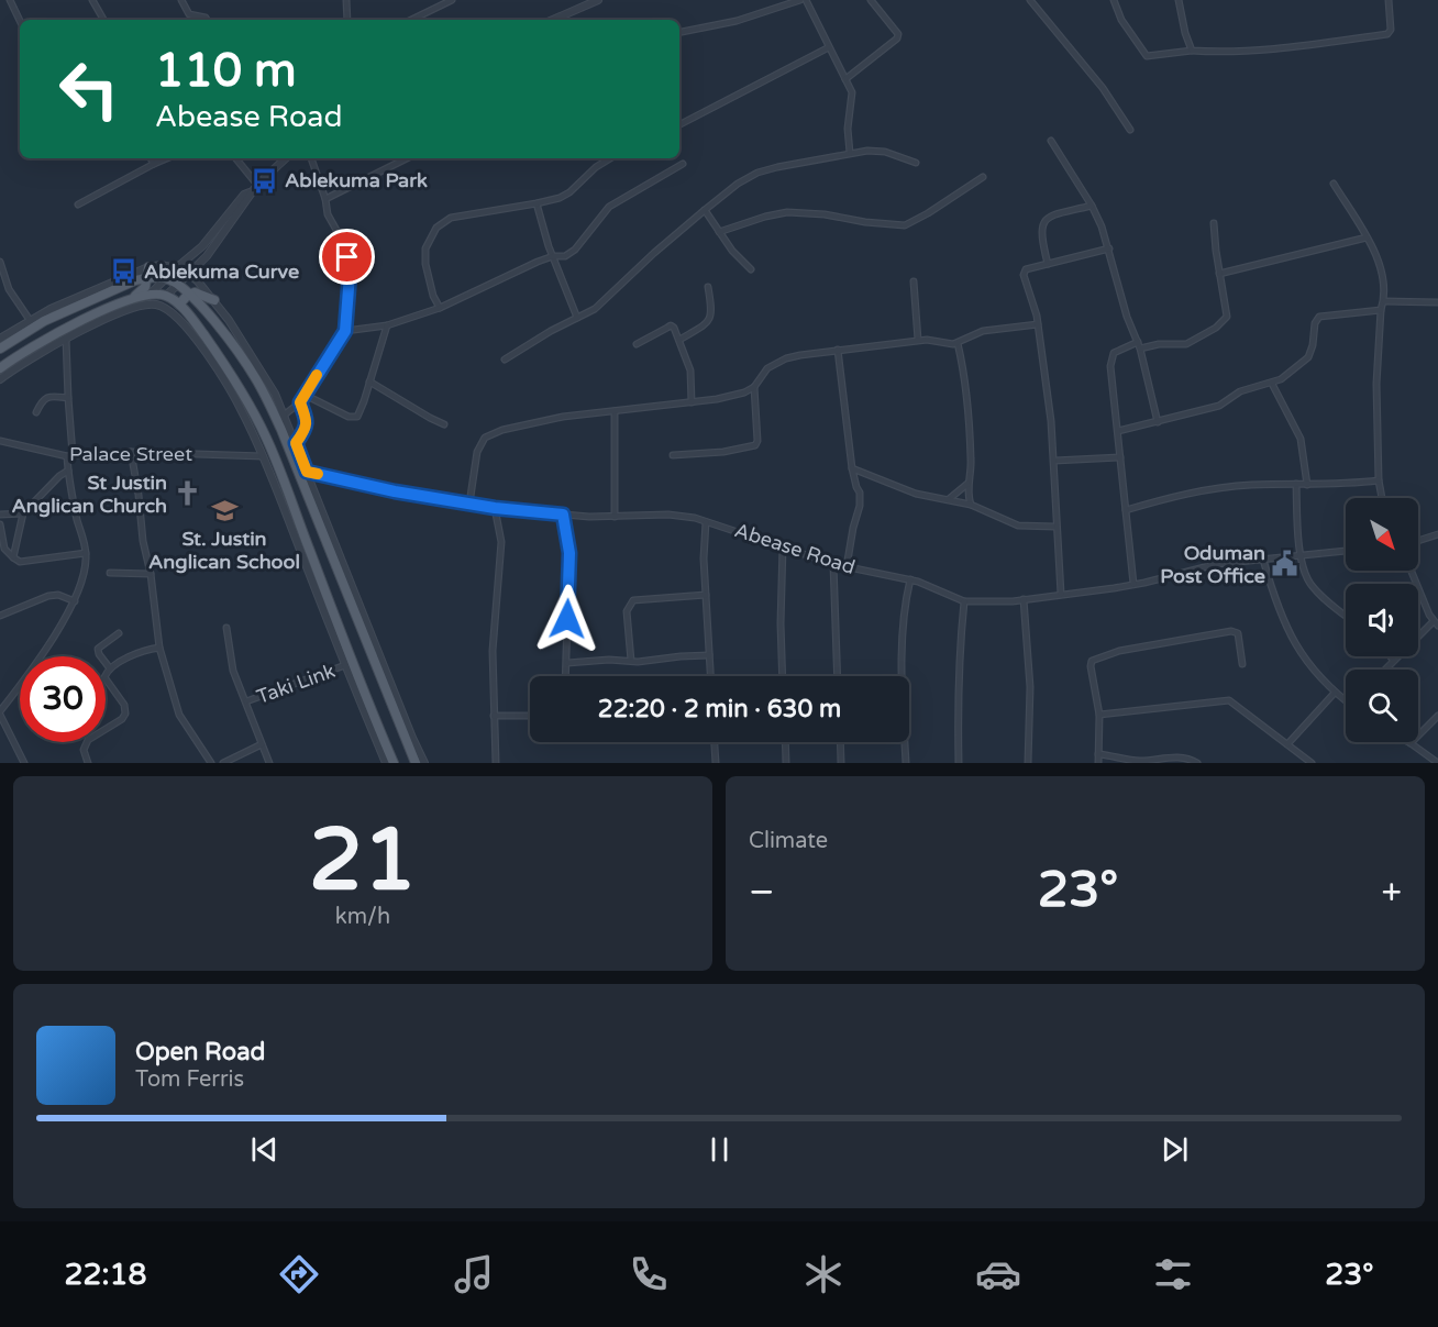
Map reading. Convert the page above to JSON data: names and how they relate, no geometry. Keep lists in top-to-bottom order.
{
  "streets": {
    "street": ["Palace Street", "Abease Road", "Taki Link"]
  },
  "places": {
    "bus stop": ["Ablekuma Park", "Ablekuma Curve"],
    "church": ["St Justin Anglican Church"],
    "school or university": ["St. Justin Anglican School"],
    "public building": ["Oduman Post Office"]
  },
  "north": "bottom right",
  "page": {
    "turn": ["110 m", "Abease Road"],
    "limit": "30",
    "trip": "22:20 · 2 min · 630 m",
    "tile": [
      ["21", "km/h"],
      "Climate"
    ],
    "heat": ["−", "23°", "+"],
    "song": ["Open Road", "Tom Ferris"],
    "tabs": ["22:18", "23°"]
  }
}
